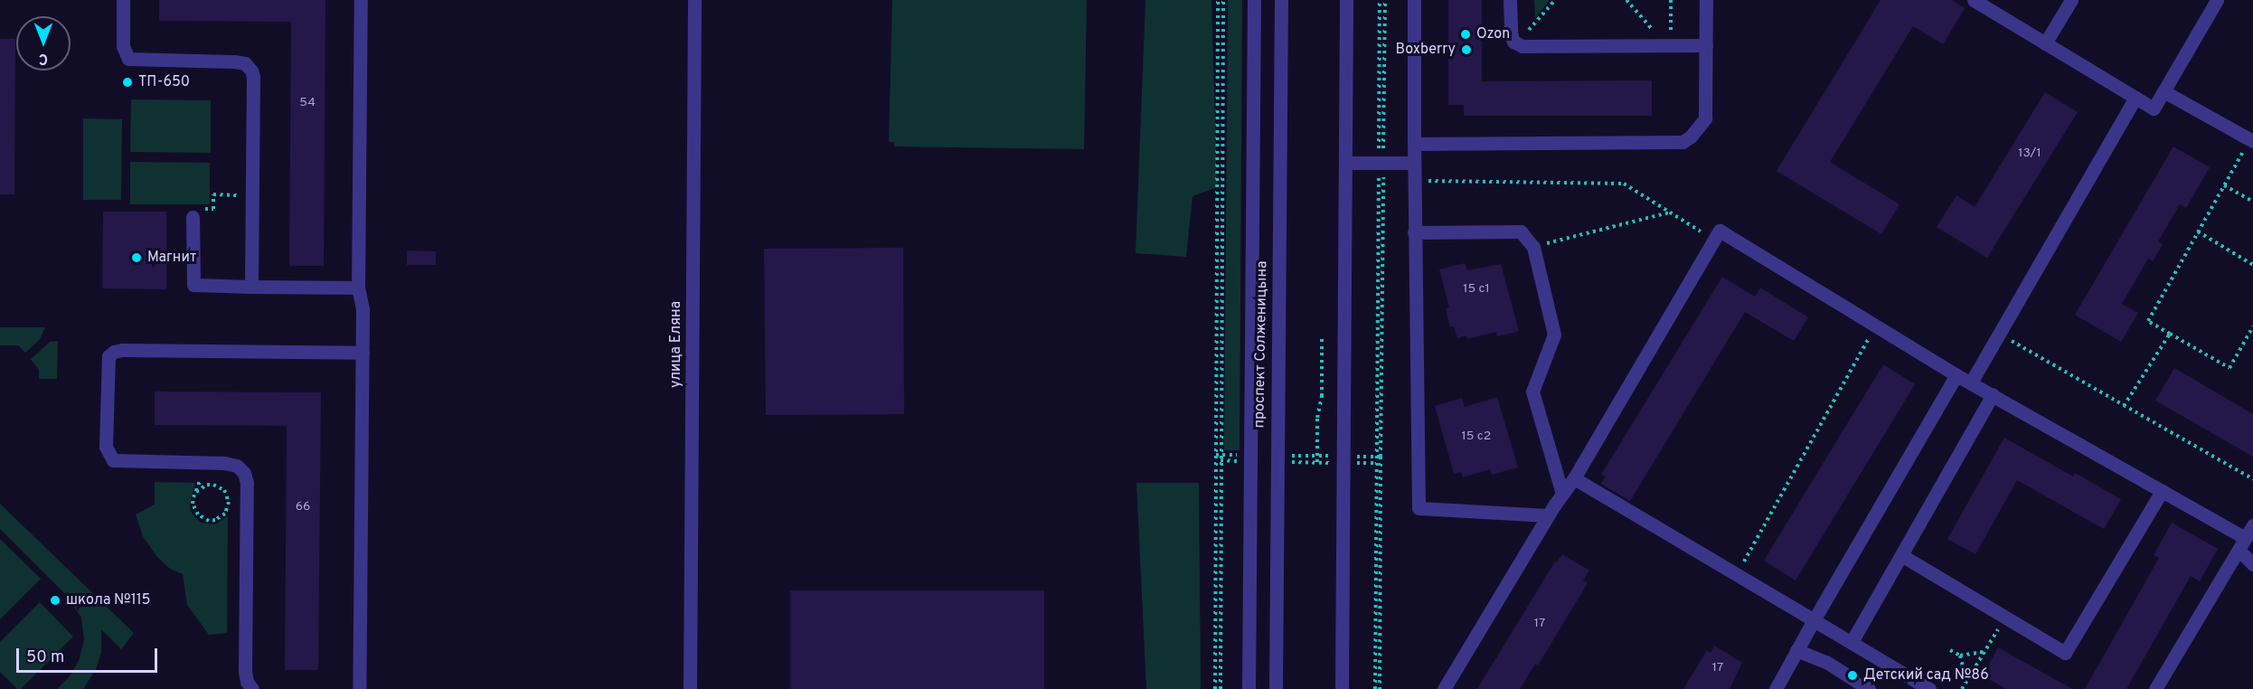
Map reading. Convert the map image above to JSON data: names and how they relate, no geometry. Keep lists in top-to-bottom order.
{
  "streets": {
    "street": ["улица Еляна", "проспект Солженицына"]
  },
  "places": [
    "Ozon",
    "Boxberry",
    "ТП-650",
    "Магнит",
    "школа №115",
    "Детский сад №86"
  ],
  "house_numbers": [
    "54",
    "13/1",
    "15 с1",
    "15 с2",
    "66",
    "17",
    "17"
  ],
  "scale_bar": "50 m",
  "north": "bottom"
}
